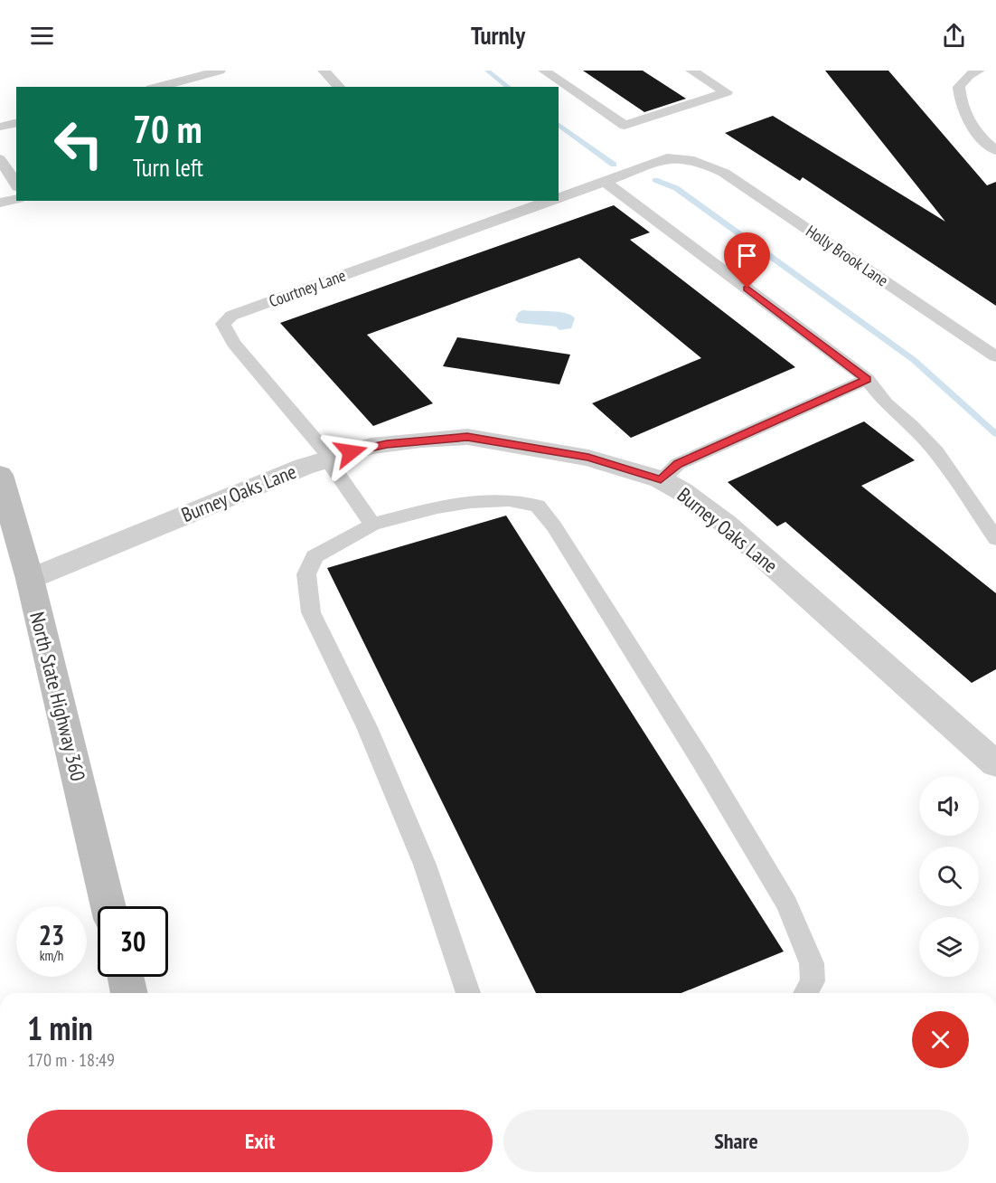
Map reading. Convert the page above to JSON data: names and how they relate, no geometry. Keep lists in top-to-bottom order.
{
  "streets": {
    "main road": ["North State Highway 360"],
    "street": ["Burney Oaks Lane"],
    "lane": ["Holly Brook Lane", "Courtney Lane"]
  },
  "crossings": [
    ["Holly Brook Lane", "Courtney Lane"],
    ["Courtney Lane", "Burney Oaks Lane"],
    ["Burney Oaks Lane", "North State Highway 360"]
  ],
  "page": {
    "header": "Turnly",
    "turn": ["70 m", "Turn left"],
    "speed": "23 km/h",
    "limit": "30",
    "heading": ["1 min", "170 m · 18:49"],
    "buttons": ["Exit", "Share"]
  }
}
